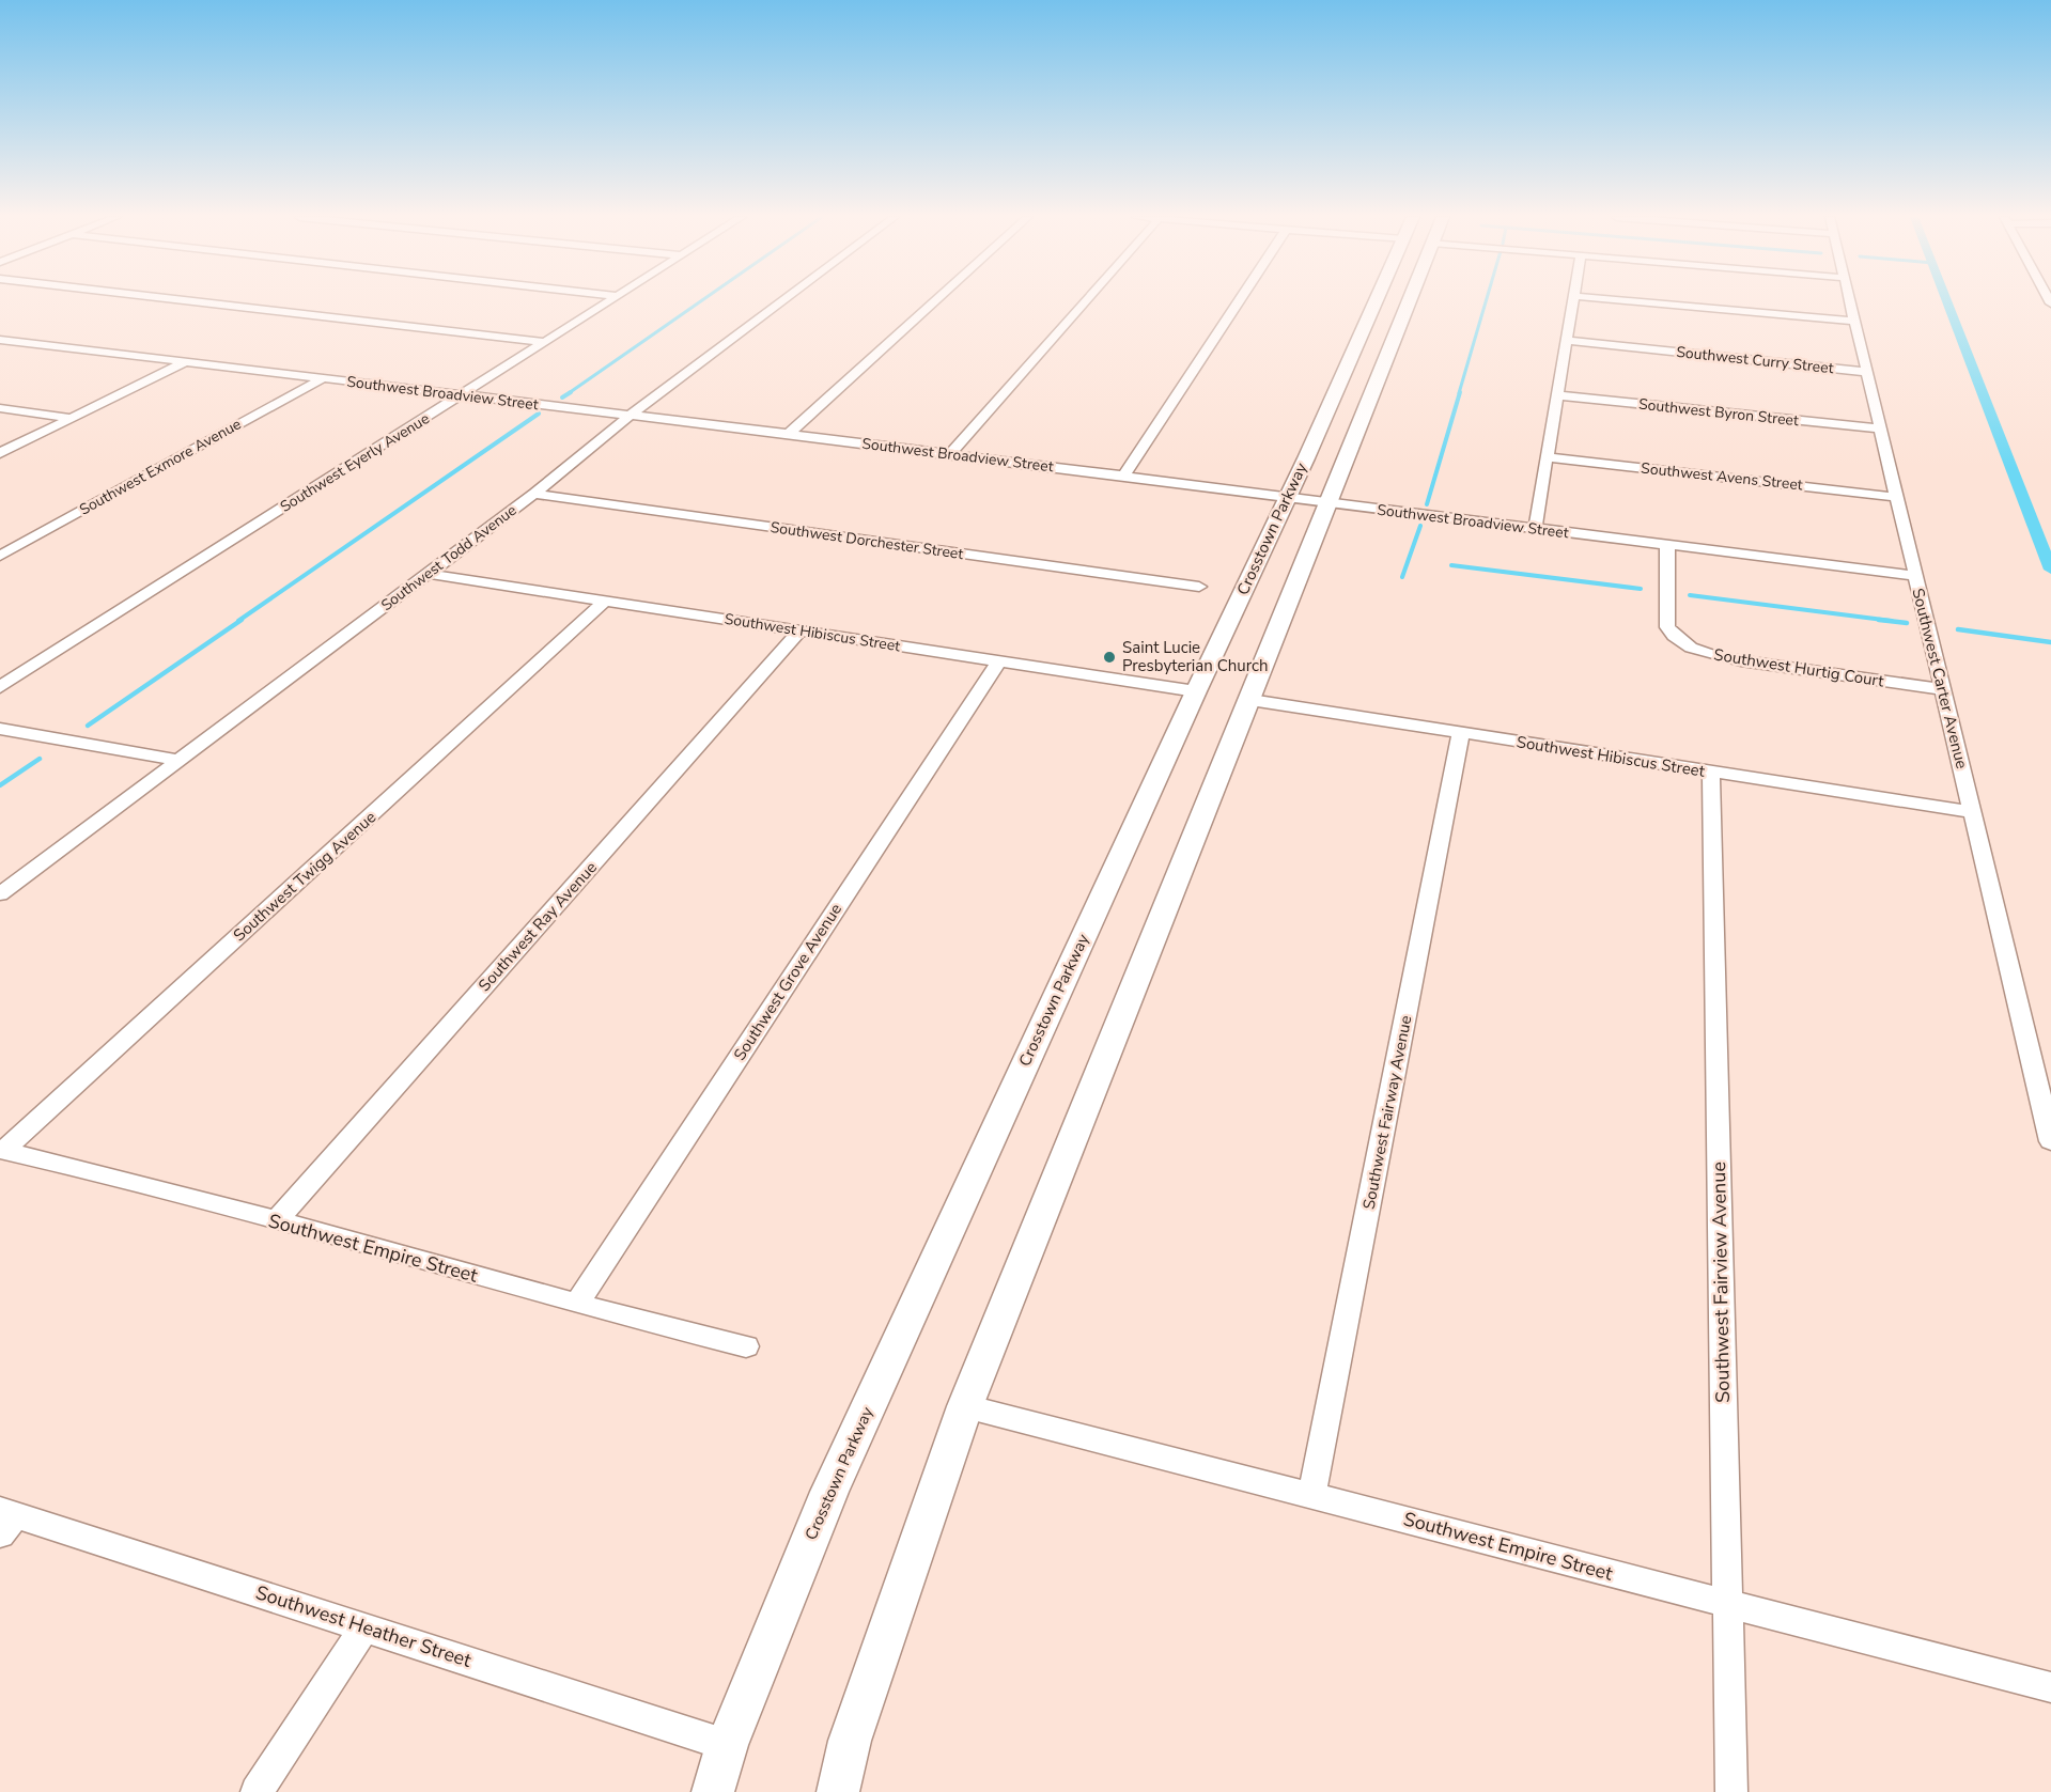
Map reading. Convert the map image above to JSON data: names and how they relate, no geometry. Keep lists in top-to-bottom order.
{
  "streets": {
    "main road": ["Crosstown Parkway"],
    "street": [
      "Southwest Curry Street",
      "Southwest Broadview Street",
      "Southwest Byron Street",
      "Southwest Eyerly Avenue",
      "Southwest Exmore Avenue",
      "Southwest Avens Street",
      "Southwest Dorchester Street",
      "Southwest Todd Avenue",
      "Southwest Hibiscus Street",
      "Southwest Hurtig Court",
      "Southwest Carter Avenue",
      "Southwest Twigg Avenue",
      "Southwest Ray Avenue",
      "Southwest Grove Avenue",
      "Southwest Fairway Avenue",
      "Southwest Empire Street",
      "Southwest Fairview Avenue",
      "Southwest Heather Street"
    ]
  },
  "crossings": [
    ["Southwest Curry Street", "Southwest Carter Avenue"],
    ["Southwest Broadview Street", "Southwest Eyerly Avenue"],
    ["Southwest Broadview Street", "Southwest Exmore Avenue"],
    ["Southwest Broadview Street", "Crosstown Parkway"],
    ["Southwest Broadview Street", "Southwest Todd Avenue"],
    ["Southwest Broadview Street", "Southwest Hurtig Court"],
    ["Southwest Broadview Street", "Southwest Carter Avenue"],
    ["Southwest Byron Street", "Southwest Carter Avenue"],
    ["Southwest Avens Street", "Southwest Carter Avenue"],
    ["Crosstown Parkway", "Southwest Hibiscus Street"],
    ["Crosstown Parkway", "Southwest Heather Street"],
    ["Southwest Dorchester Street", "Southwest Todd Avenue"],
    ["Southwest Todd Avenue", "Southwest Hibiscus Street"],
    ["Southwest Hibiscus Street", "Southwest Carter Avenue"],
    ["Southwest Hibiscus Street", "Southwest Twigg Avenue"],
    ["Southwest Hibiscus Street", "Southwest Ray Avenue"],
    ["Southwest Hibiscus Street", "Southwest Grove Avenue"],
    ["Southwest Hibiscus Street", "Southwest Fairway Avenue"],
    ["Southwest Hibiscus Street", "Southwest Fairview Avenue"],
    ["Southwest Hurtig Court", "Southwest Carter Avenue"],
    ["Southwest Twigg Avenue", "Southwest Empire Street"],
    ["Southwest Ray Avenue", "Southwest Empire Street"],
    ["Southwest Grove Avenue", "Southwest Empire Street"],
    ["Southwest Fairway Avenue", "Southwest Empire Street"],
    ["Southwest Empire Street", "Southwest Fairview Avenue"]
  ],
  "places": ["Saint Lucie Presbyterian Church"]
}
